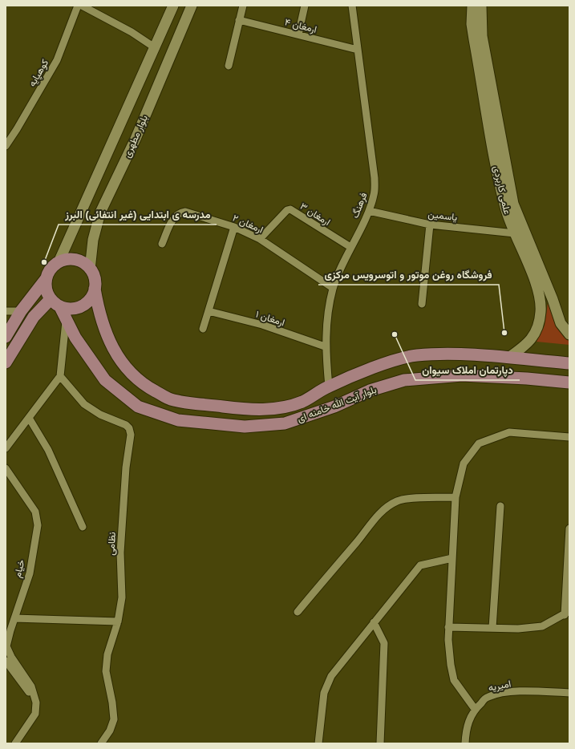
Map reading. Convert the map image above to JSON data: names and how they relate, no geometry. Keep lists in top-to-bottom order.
{
  "streets": {
    "main road": ["بلوار آیت الله خامنه ای"],
    "street": [
      "ارمغان ۴",
      "کوهپایه",
      "بلوار مطهری",
      "علمی کاربردی",
      "فرهنگ",
      "ارمغان ۳",
      "یاسمین",
      "ارمغان ۲",
      "ارمغان ۱",
      "نظامی",
      "خیام",
      "امیریه"
    ]
  },
  "crossings": [
    ["ارمغان ۴", "فرهنگ"],
    ["بلوار مطهری", "بلوار آیت الله خامنه ای"],
    ["علمی کاربردی", "یاسمین"],
    ["علمی کاربردی", "بلوار آیت الله خامنه ای"],
    ["فرهنگ", "ارمغان ۳"],
    ["فرهنگ", "یاسمین"],
    ["فرهنگ", "ارمغان ۲"],
    ["فرهنگ", "ارمغان ۱"],
    ["فرهنگ", "بلوار آیت الله خامنه ای"],
    ["ارمغان ۳", "ارمغان ۲"]
  ],
  "places": ["مدرسه ی ابتدایی (غیر انتفائی) البرز", "فروشگاه روغن موتور و اتوسرویس مرکزی", "دپارتمان املاک سیوان"]
}
